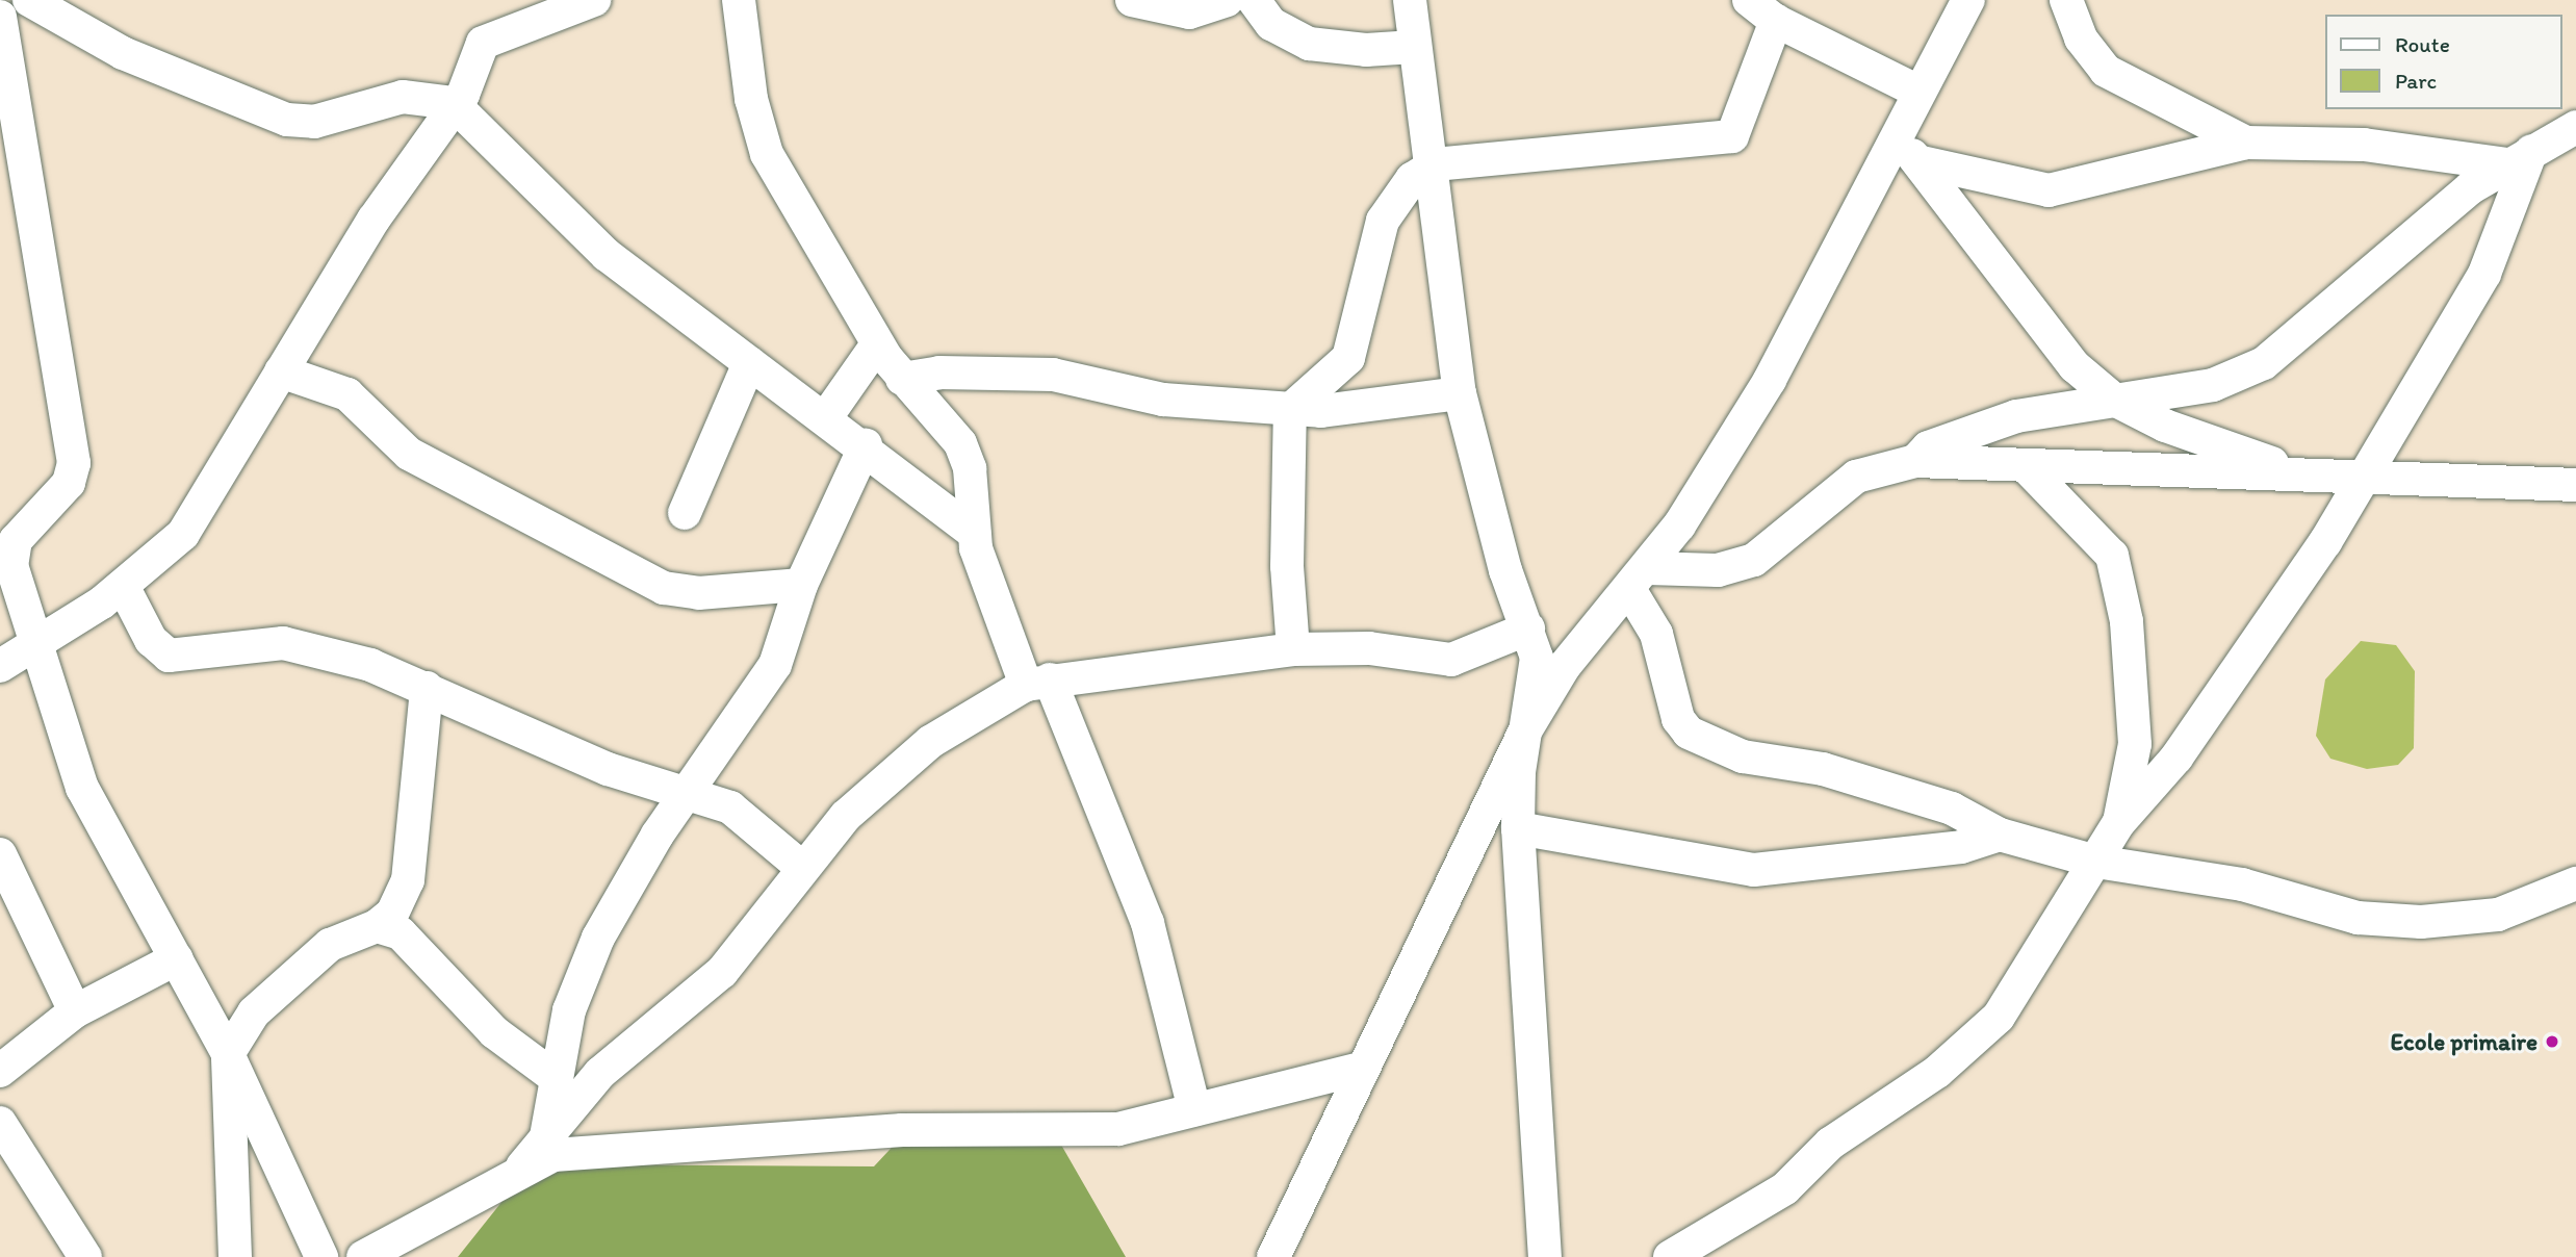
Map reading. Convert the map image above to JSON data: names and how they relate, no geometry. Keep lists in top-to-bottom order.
{
  "places": ["Ecole primaire"],
  "legend": ["Route", "Parc"]
}
